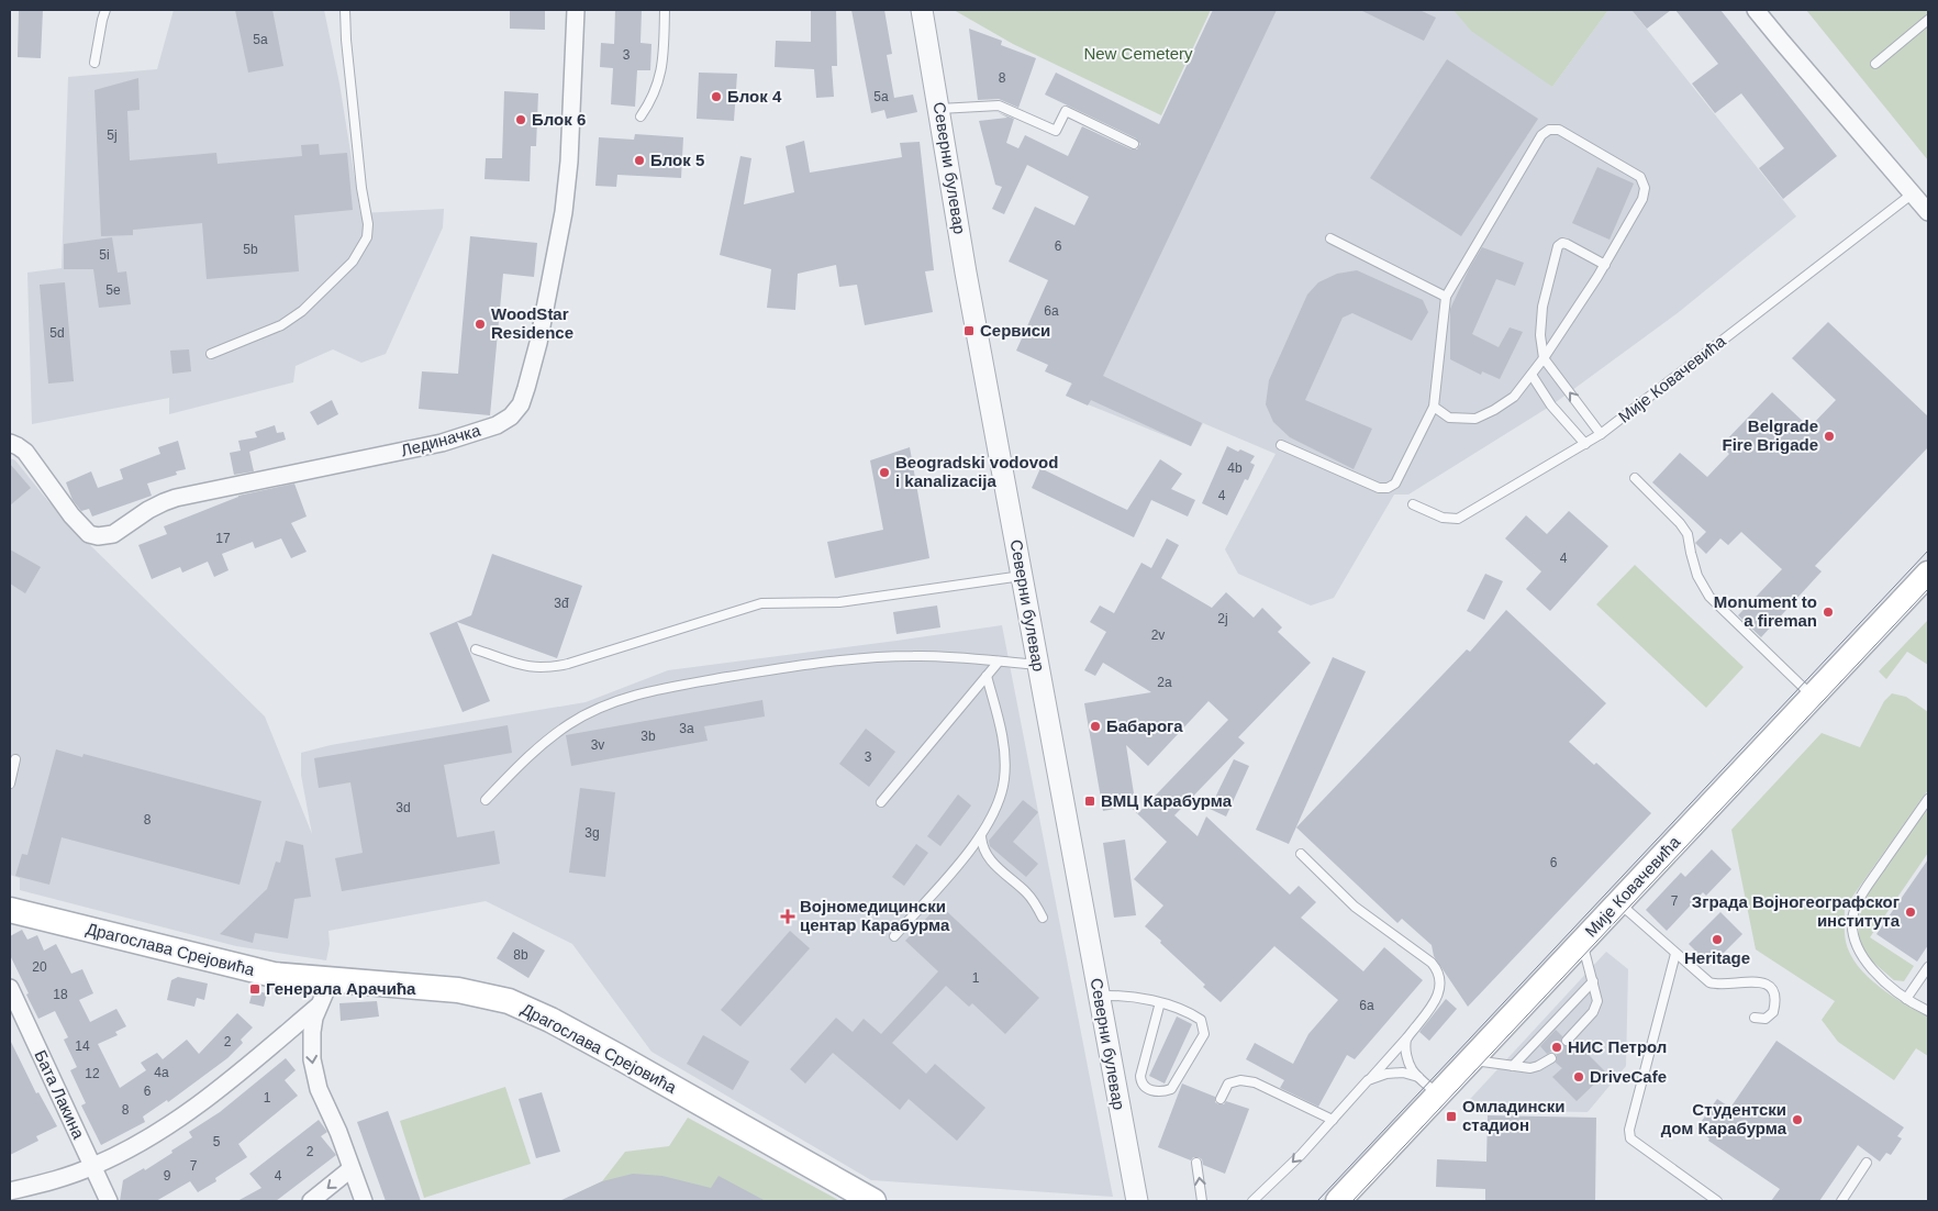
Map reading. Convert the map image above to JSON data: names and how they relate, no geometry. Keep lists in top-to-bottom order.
{
  "streets": {
    "main road": ["Мије Ковачевића", "Драгослава Срејовића"],
    "street": ["Северни булевар", "Лединачка", "Бата Лакина"]
  },
  "parks": ["New Cemetery"],
  "places": {
    "other": [
      "Блок 4",
      "Блок 6",
      "Блок 5",
      "WoodStar Residence",
      "Belgrade Fire Brigade",
      "Beogradski vodovod i kanalizacija",
      "Monument to a fireman",
      "Бабарога",
      "Зграда Војногеографског института",
      "Heritage",
      "НИС Петрол",
      "DriveCafe",
      "Студентски дом Карабурма"
    ],
    "transit": [
      "Сервиси",
      "ВМЦ Карабурма",
      "Генерала Арачића",
      "Омладински стадион"
    ],
    "health": ["Војномедицински центар Карабурма"]
  },
  "house_numbers": [
    "5a",
    "3",
    "8",
    "5a",
    "5j",
    "6",
    "5b",
    "5i",
    "5e",
    "6a",
    "5d",
    "4b",
    "4",
    "17",
    "4",
    "3đ",
    "2j",
    "2v",
    "2a",
    "3a",
    "3b",
    "3v",
    "3",
    "3d",
    "8",
    "3g",
    "6",
    "7",
    "8b",
    "20",
    "1",
    "18",
    "6a",
    "2",
    "14",
    "4a",
    "12",
    "6",
    "1",
    "8",
    "5",
    "2",
    "7",
    "9",
    "4"
  ]
}
